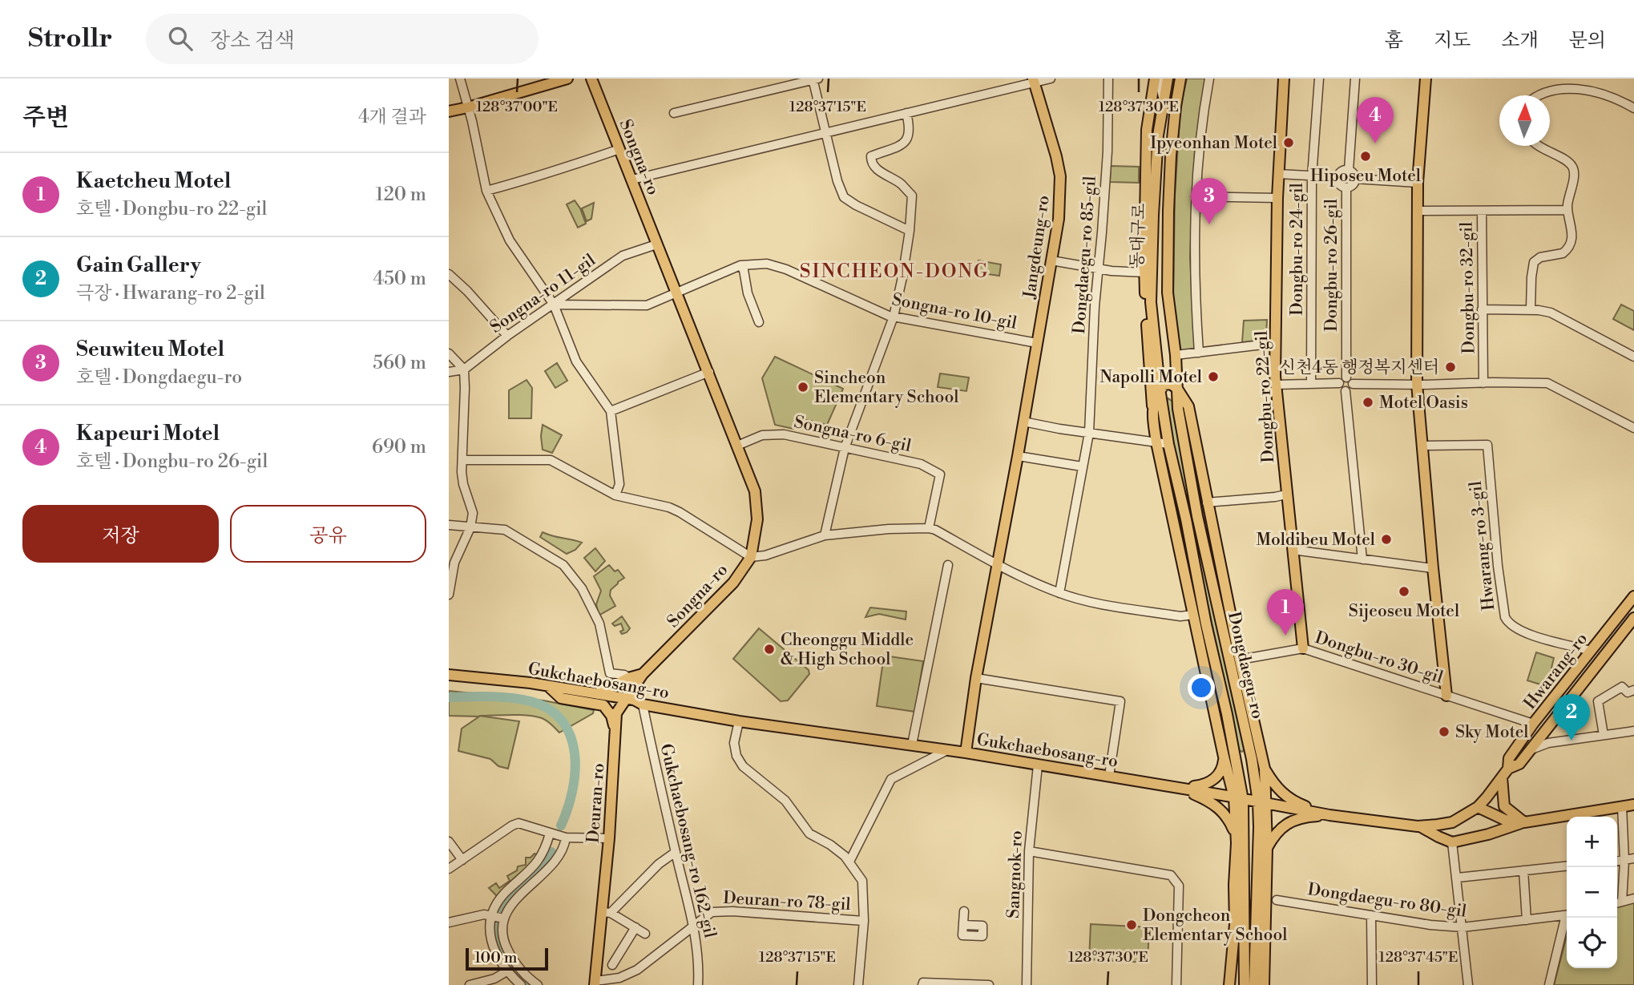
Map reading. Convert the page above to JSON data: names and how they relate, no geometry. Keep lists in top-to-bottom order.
{
  "streets": {
    "main road": [
      "Songna-ro",
      "동대구로",
      "Jangdeung-ro",
      "Dongbu-ro 22-gil",
      "Dongbu-ro 30-gil",
      "Dongdaegu-ro",
      "Hwarang-ro",
      "Gukchaebosang-ro",
      "Deuran-ro"
    ],
    "street": [
      "Dongbu-ro 24-gil",
      "Dongdaegu-ro 85-gil",
      "Dongbu-ro 26-gil",
      "Dongbu-ro 32-gil",
      "Songna-ro 11-gil",
      "Songna-ro 10-gil",
      "Songna-ro 6-gil",
      "Hwarang-ro 3-gil",
      "Gukchaebosang-ro 162-gil",
      "Sangnok-ro",
      "Dongdaegu-ro 80-gil",
      "Deuran-ro 78-gil"
    ]
  },
  "crossings": [
    ["Songna-ro", "Songna-ro 11-gil"],
    ["Songna-ro", "Songna-ro 10-gil"],
    ["Songna-ro", "Songna-ro 6-gil"],
    ["Songna-ro", "Gukchaebosang-ro"],
    ["Songna-ro", "Deuran-ro"],
    ["동대구로", "Dongdaegu-ro"],
    ["Jangdeung-ro", "Songna-ro 10-gil"],
    ["Jangdeung-ro", "Gukchaebosang-ro"],
    ["Songna-ro 11-gil", "Songna-ro 10-gil"],
    ["Dongbu-ro 22-gil", "Dongbu-ro 30-gil"],
    ["Hwarang-ro 3-gil", "Dongbu-ro 30-gil"],
    ["Hwarang-ro 3-gil", "Hwarang-ro"],
    ["Dongbu-ro 30-gil", "Hwarang-ro"],
    ["Dongdaegu-ro", "Gukchaebosang-ro"],
    ["Hwarang-ro", "Gukchaebosang-ro"],
    ["Gukchaebosang-ro", "Deuran-ro"],
    ["Gukchaebosang-ro", "Gukchaebosang-ro 162-gil"],
    ["Gukchaebosang-ro", "Sangnok-ro"],
    ["Deuran-ro", "Deuran-ro 78-gil"],
    ["Gukchaebosang-ro 162-gil", "Deuran-ro 78-gil"]
  ],
  "districts": ["SINCHEON-DONG"],
  "places": [
    "Ipyeonhan Motel",
    "Hiposeu Motel",
    "신천4동 행정복지센터",
    "Napolli Motel",
    "Sincheon Elementary School",
    "Motel Oasis",
    "Moldibeu Motel",
    "Sijeoseu Motel",
    "Cheonggu Middle & High School",
    "Sky Motel",
    "Dongcheon Elementary School"
  ],
  "scale_bar": "100 m",
  "north": "top",
  "page": {
    "header": "Strollr",
    "search": "장소 검색",
    "nav": [
      "홈",
      "지도",
      "소개",
      "문의"
    ],
    "heading": ["주변", "4개 결과"],
    "pins": [
      "4",
      "3",
      "1",
      "2"
    ],
    "list": [
      {
        "mark": "1",
        "name": "Kaetcheu Motel",
        "note": "호텔 · Dongbu-ro 22-gil",
        "value": "120 m"
      },
      {
        "mark": "2",
        "name": "Gain Gallery",
        "note": "극장 · Hwarang-ro 2-gil",
        "value": "450 m"
      },
      {
        "mark": "3",
        "name": "Seuwiteu Motel",
        "note": "호텔 · Dongdaegu-ro",
        "value": "560 m"
      },
      {
        "mark": "4",
        "name": "Kapeuri Motel",
        "note": "호텔 · Dongbu-ro 26-gil",
        "value": "690 m"
      }
    ],
    "buttons": ["저장", "공유"],
    "map_buttons": ["+", "−"],
    "scale": "100 m"
  },
  "coordinates": [
    "128°37'00\"E",
    "128°37'15\"E",
    "128°37'30\"E",
    "128°37'45\"E"
  ]
}
